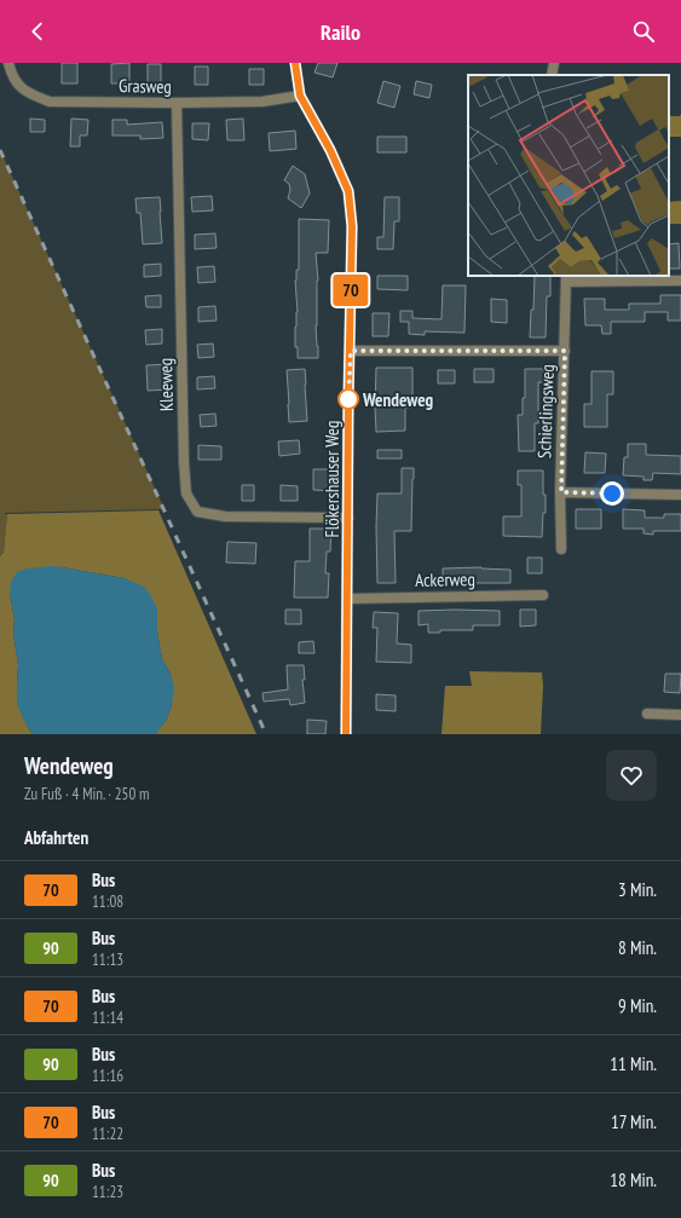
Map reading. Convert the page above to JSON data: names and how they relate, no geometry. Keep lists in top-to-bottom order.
{
  "streets": {
    "street": [
      "Grasweg",
      "Kleeweg",
      "Schierlingsweg",
      "Flökershauser Weg",
      "Ackerweg"
    ]
  },
  "crossings": [
    ["Grasweg", "Kleeweg"],
    ["Grasweg", "Flökershauser Weg"],
    ["Kleeweg", "Flökershauser Weg"],
    ["Flökershauser Weg", "Ackerweg"]
  ],
  "places": ["Wendeweg"],
  "lines": ["bus line 70"],
  "page": {
    "header": "Railo",
    "on_map": "70",
    "heading": [
      ["Wendeweg", "Zu Fuß · 4 Min. · 250 m"],
      "Abfahrten"
    ],
    "list": [
      {
        "mark": "70",
        "name": "Bus",
        "note": "11:08",
        "value": "3 Min."
      },
      {
        "mark": "90",
        "name": "Bus",
        "note": "11:13",
        "value": "8 Min."
      },
      {
        "mark": "70",
        "name": "Bus",
        "note": "11:14",
        "value": "9 Min."
      },
      {
        "mark": "90",
        "name": "Bus",
        "note": "11:16",
        "value": "11 Min."
      },
      {
        "mark": "70",
        "name": "Bus",
        "note": "11:22",
        "value": "17 Min."
      },
      {
        "mark": "90",
        "name": "Bus",
        "note": "11:23",
        "value": "18 Min."
      }
    ]
  }
}
